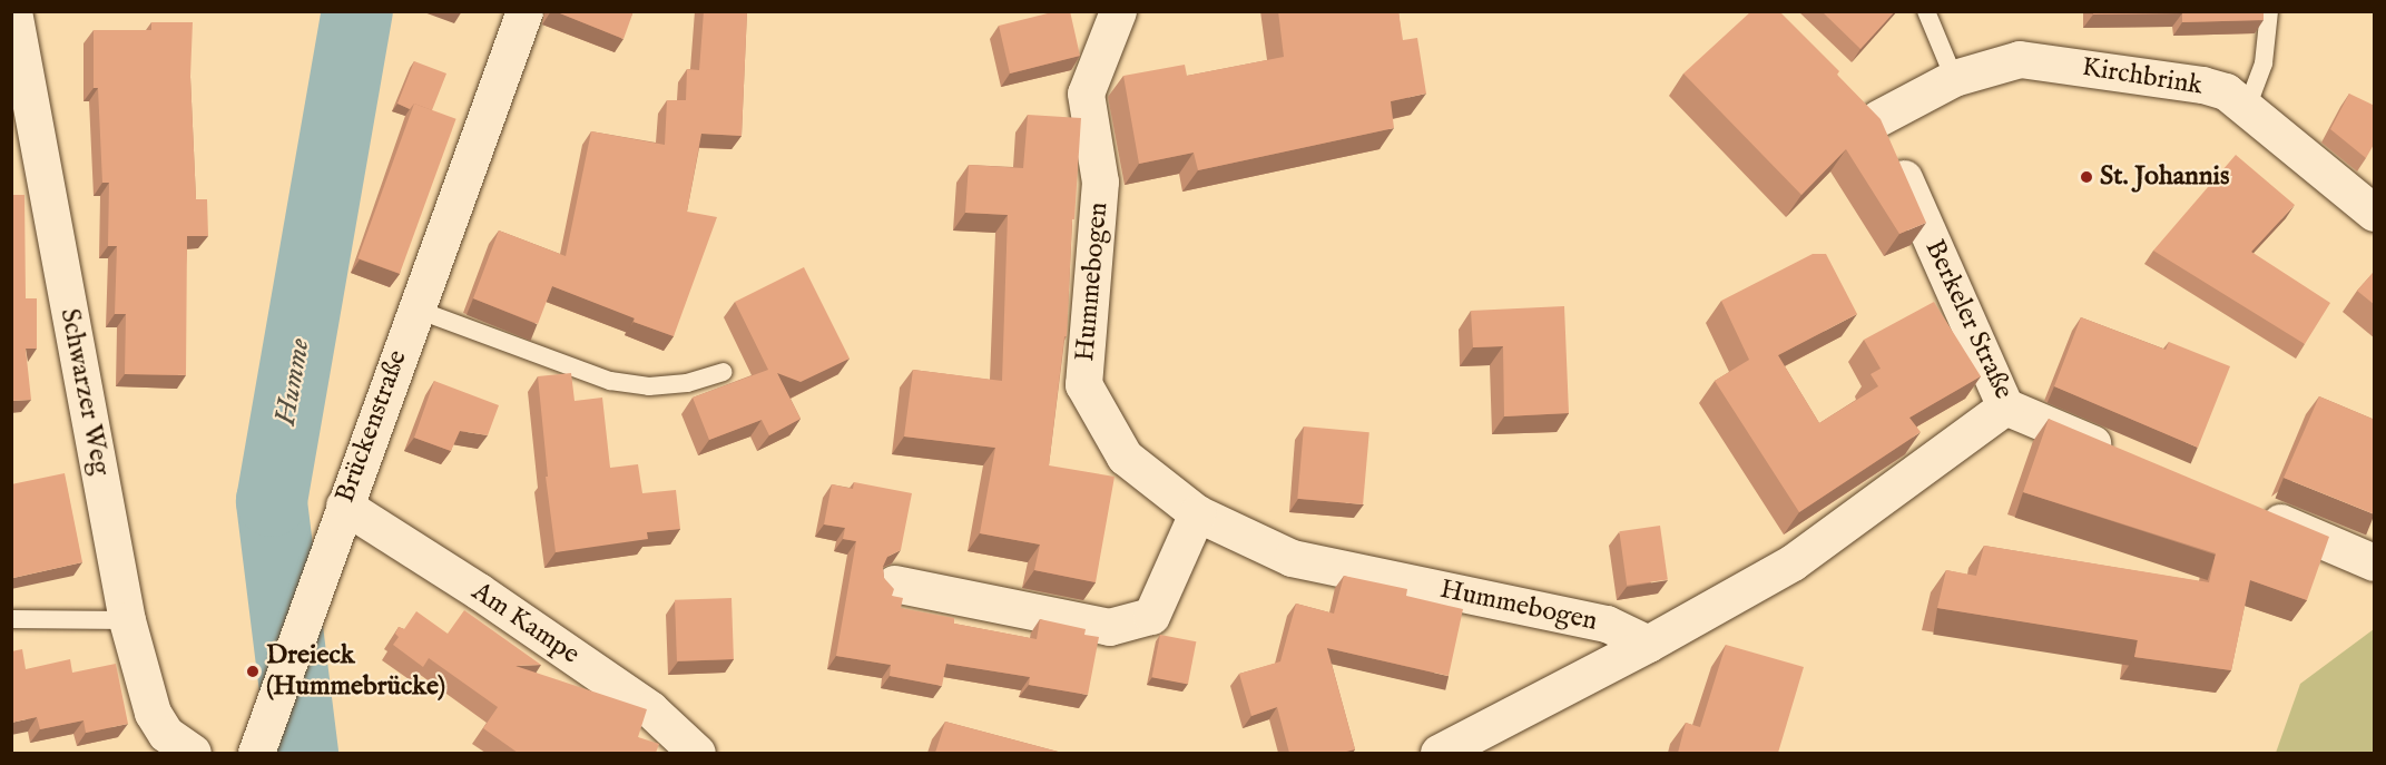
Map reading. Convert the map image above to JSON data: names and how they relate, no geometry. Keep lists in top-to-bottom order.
{
  "streets": {
    "street": [
      "Kirchbrink",
      "Hummebogen",
      "Berkeler Straße",
      "Schwarzer Weg",
      "Brückenstraße",
      "Am Kampe"
    ]
  },
  "crossings": [
    ["Kirchbrink", "Berkeler Straße"],
    ["Hummebogen", "Berkeler Straße"],
    ["Brückenstraße", "Am Kampe"]
  ],
  "water": ["Humme"],
  "places": ["St. Johannis", "Dreieck (Hummebrücke)"]
}
